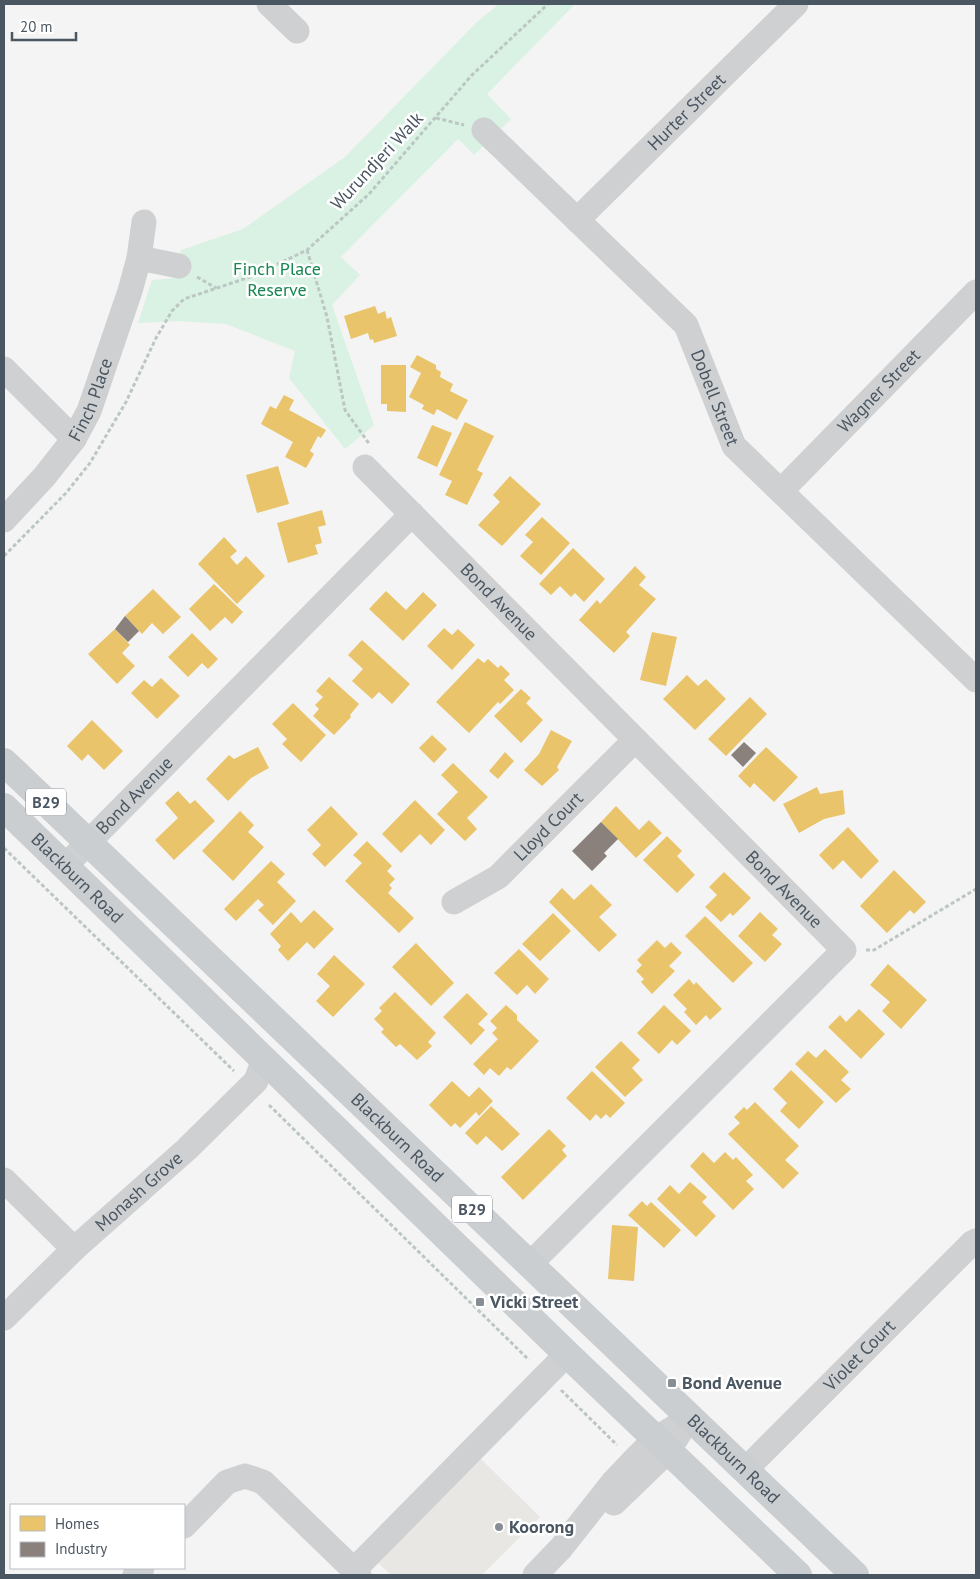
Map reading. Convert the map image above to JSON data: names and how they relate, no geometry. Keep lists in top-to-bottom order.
{
  "streets": {
    "main road": ["B29", "Blackburn Road"],
    "street": [
      "Hurter Street",
      "Wagner Street",
      "Dobell Street",
      "Finch Place",
      "Bond Avenue",
      "Lloyd Court",
      "Monash Grove",
      "Violet Court"
    ],
    "path": ["Wurundjeri Walk"]
  },
  "crossings": [
    ["Hurter Street", "Dobell Street"],
    ["Wagner Street", "Dobell Street"],
    ["Bond Avenue", "Lloyd Court"],
    ["Bond Avenue", "Blackburn Road"],
    ["Blackburn Road", "Monash Grove"],
    ["Blackburn Road", "Violet Court"]
  ],
  "parks": ["Finch Place Reserve"],
  "places": {
    "transit": ["Vicki Street", "Bond Avenue"],
    "other": ["Koorong"]
  },
  "legend": ["Homes", "Industry"],
  "scale_bar": "20 m"
}
